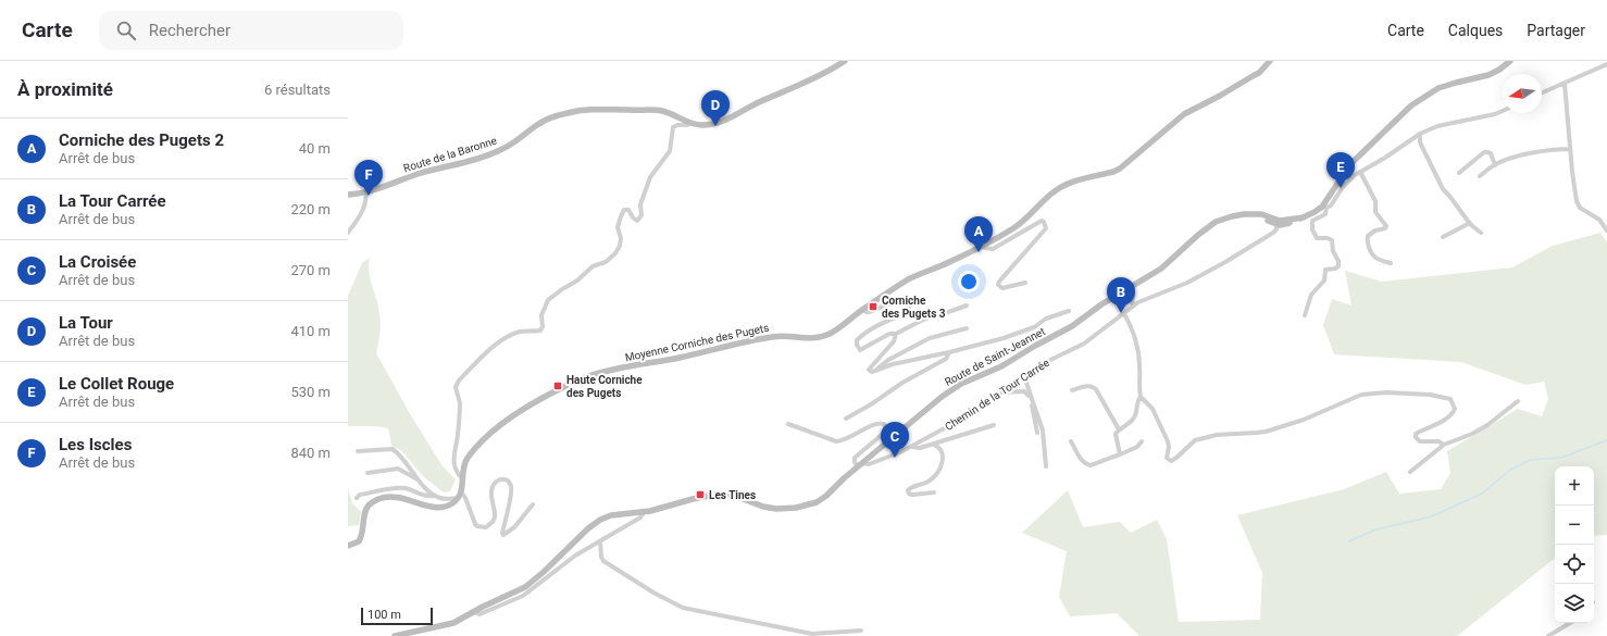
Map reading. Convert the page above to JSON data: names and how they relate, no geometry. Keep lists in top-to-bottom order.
{
  "streets": {
    "main road": ["Route de la Baronne", "Moyenne Corniche des Pugets", "Route de Saint-Jeannet"],
    "street": ["Chemin de la Tour Carrée"]
  },
  "crossings": [
    ["Route de Saint-Jeannet", "Chemin de la Tour Carrée"]
  ],
  "places": {
    "transit": ["Corniche des Pugets 3", "Haute Corniche des Pugets", "Les Tines"]
  },
  "scale_bar": "100 m",
  "north": "left",
  "page": {
    "header": "Carte",
    "search": "Rechercher",
    "nav": ["Carte", "Calques", "Partager"],
    "heading": ["À proximité", "6 résultats"],
    "pins": [
      "D",
      "E",
      "F",
      "A",
      "B",
      "C"
    ],
    "list": [
      {
        "mark": "A",
        "name": "Corniche des Pugets 2",
        "note": "Arrêt de bus",
        "value": "40 m"
      },
      {
        "mark": "B",
        "name": "La Tour Carrée",
        "note": "Arrêt de bus",
        "value": "220 m"
      },
      {
        "mark": "C",
        "name": "La Croisée",
        "note": "Arrêt de bus",
        "value": "270 m"
      },
      {
        "mark": "D",
        "name": "La Tour",
        "note": "Arrêt de bus",
        "value": "410 m"
      },
      {
        "mark": "E",
        "name": "Le Collet Rouge",
        "note": "Arrêt de bus",
        "value": "530 m"
      },
      {
        "mark": "F",
        "name": "Les Iscles",
        "note": "Arrêt de bus",
        "value": "840 m"
      }
    ],
    "map_buttons": ["+", "−"],
    "scale": "100 m"
  }
}
